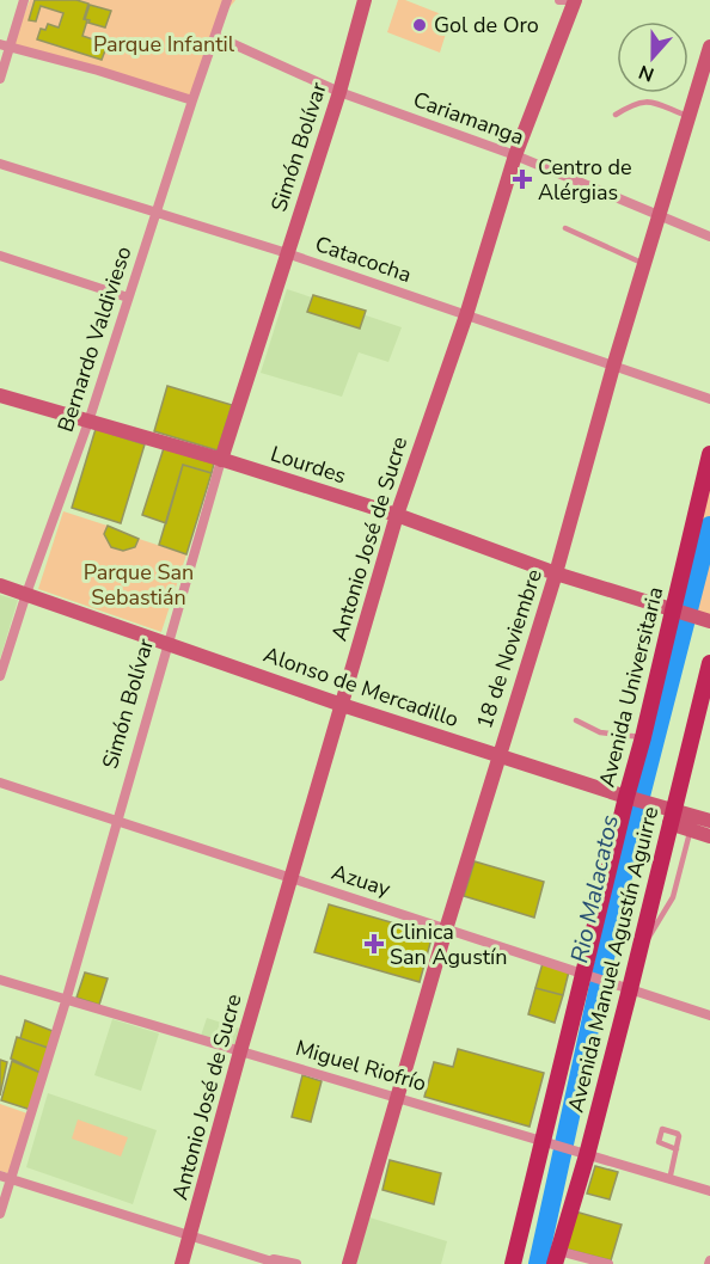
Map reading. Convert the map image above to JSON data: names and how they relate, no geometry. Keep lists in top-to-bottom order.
{
  "streets": {
    "main road": ["Avenida Universitaria", "Avenida Manuel Agustín Aguirre"],
    "street": [
      "Cariamanga",
      "Simón Bolívar",
      "Catacocha",
      "Bernardo Valdivieso",
      "Lourdes",
      "Antonio José de Sucre",
      "18 de Noviembre",
      "Alonso de Mercadillo",
      "Azuay",
      "Miguel Riofrío"
    ]
  },
  "crossings": [
    ["Cariamanga", "Simón Bolívar"],
    ["Cariamanga", "Bernardo Valdivieso"],
    ["Cariamanga", "Antonio José de Sucre"],
    ["Cariamanga", "18 de Noviembre"],
    ["Simón Bolívar", "Catacocha"],
    ["Simón Bolívar", "Lourdes"],
    ["Simón Bolívar", "Alonso de Mercadillo"],
    ["Simón Bolívar", "Azuay"],
    ["Simón Bolívar", "Miguel Riofrío"],
    ["Catacocha", "Bernardo Valdivieso"],
    ["Catacocha", "Antonio José de Sucre"],
    ["Catacocha", "18 de Noviembre"],
    ["Bernardo Valdivieso", "Lourdes"],
    ["Bernardo Valdivieso", "Alonso de Mercadillo"],
    ["Lourdes", "Antonio José de Sucre"],
    ["Lourdes", "18 de Noviembre"],
    ["Lourdes", "Avenida Universitaria"],
    ["Antonio José de Sucre", "Alonso de Mercadillo"],
    ["Antonio José de Sucre", "Azuay"],
    ["Antonio José de Sucre", "Miguel Riofrío"],
    ["18 de Noviembre", "Alonso de Mercadillo"],
    ["18 de Noviembre", "Azuay"],
    ["18 de Noviembre", "Miguel Riofrío"],
    ["Alonso de Mercadillo", "Avenida Universitaria"],
    ["Alonso de Mercadillo", "Avenida Manuel Agustín Aguirre"],
    ["Avenida Universitaria", "Azuay"],
    ["Avenida Universitaria", "Miguel Riofrío"],
    ["Azuay", "Avenida Manuel Agustín Aguirre"],
    ["Avenida Manuel Agustín Aguirre", "Miguel Riofrío"]
  ],
  "water": ["Rio Malacatos"],
  "parks": ["Parque Infantil", "Parque San Sebastián"],
  "places": {
    "other": ["Gol de Oro"],
    "health": ["Centro de Alérgias", "Clinica San Agustín"]
  },
  "north": "bottom"
}
